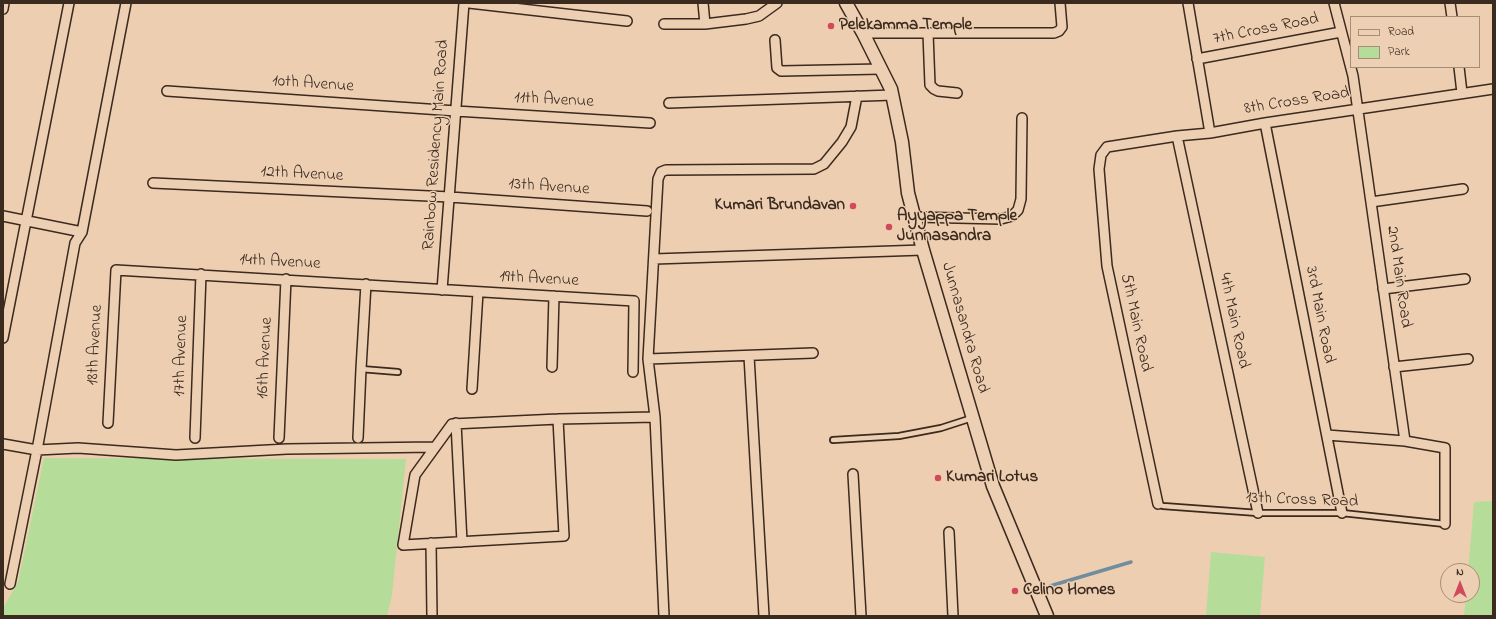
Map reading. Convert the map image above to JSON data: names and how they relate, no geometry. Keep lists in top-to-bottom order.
{
  "streets": {
    "street": [
      "7th Cross Road",
      "10th Avenue",
      "11th Avenue",
      "8th Cross Road",
      "Rainbow Residency Main Road",
      "12th Avenue",
      "13th Avenue",
      "14th Avenue",
      "2nd Main Road",
      "19th Avenue",
      "3rd Main Road",
      "4th Main Road",
      "5th Main Road",
      "Junnasandra Road",
      "18th Avenue",
      "17th Avenue",
      "16th Avenue"
    ],
    "lane": ["13th Cross Road"]
  },
  "crossings": [
    ["7th Cross Road", "2nd Main Road"],
    ["10th Avenue", "11th Avenue"],
    ["10th Avenue", "Rainbow Residency Main Road"],
    ["11th Avenue", "Rainbow Residency Main Road"],
    ["8th Cross Road", "2nd Main Road"],
    ["8th Cross Road", "3rd Main Road"],
    ["8th Cross Road", "4th Main Road"],
    ["8th Cross Road", "5th Main Road"],
    ["Rainbow Residency Main Road", "12th Avenue"],
    ["Rainbow Residency Main Road", "13th Avenue"],
    ["Rainbow Residency Main Road", "14th Avenue"],
    ["Rainbow Residency Main Road", "19th Avenue"],
    ["12th Avenue", "13th Avenue"],
    ["14th Avenue", "19th Avenue"],
    ["14th Avenue", "18th Avenue"],
    ["14th Avenue", "17th Avenue"],
    ["14th Avenue", "16th Avenue"],
    ["3rd Main Road", "13th Cross Road"],
    ["4th Main Road", "13th Cross Road"],
    ["5th Main Road", "13th Cross Road"]
  ],
  "places": [
    "Pelekamma Temple",
    "Kumari Brundavan",
    "Ayyappa Temple Junnasandra",
    "Kumari Lotus",
    "Celino Homes"
  ],
  "legend": ["Road", "Park"],
  "north": "top"
}
